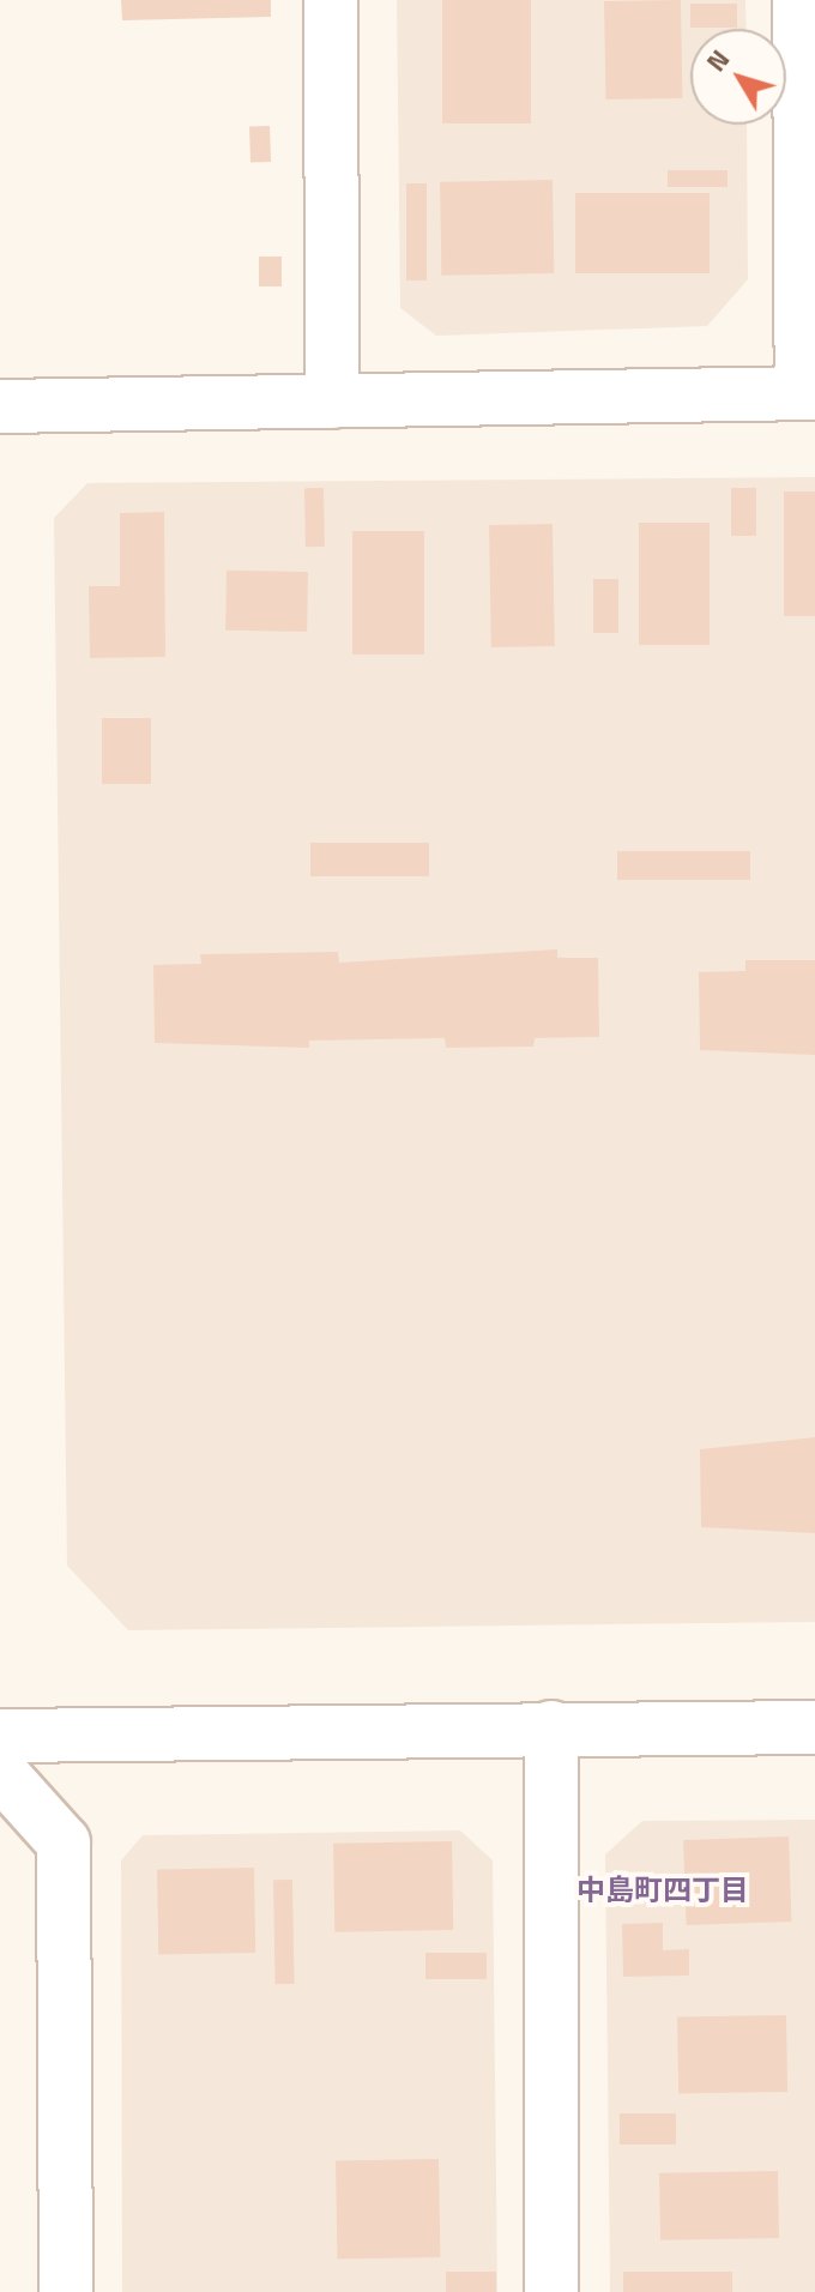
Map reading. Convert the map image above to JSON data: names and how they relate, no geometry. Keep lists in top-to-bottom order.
{
  "districts": ["中島町四丁目"],
  "north": "top left"
}
